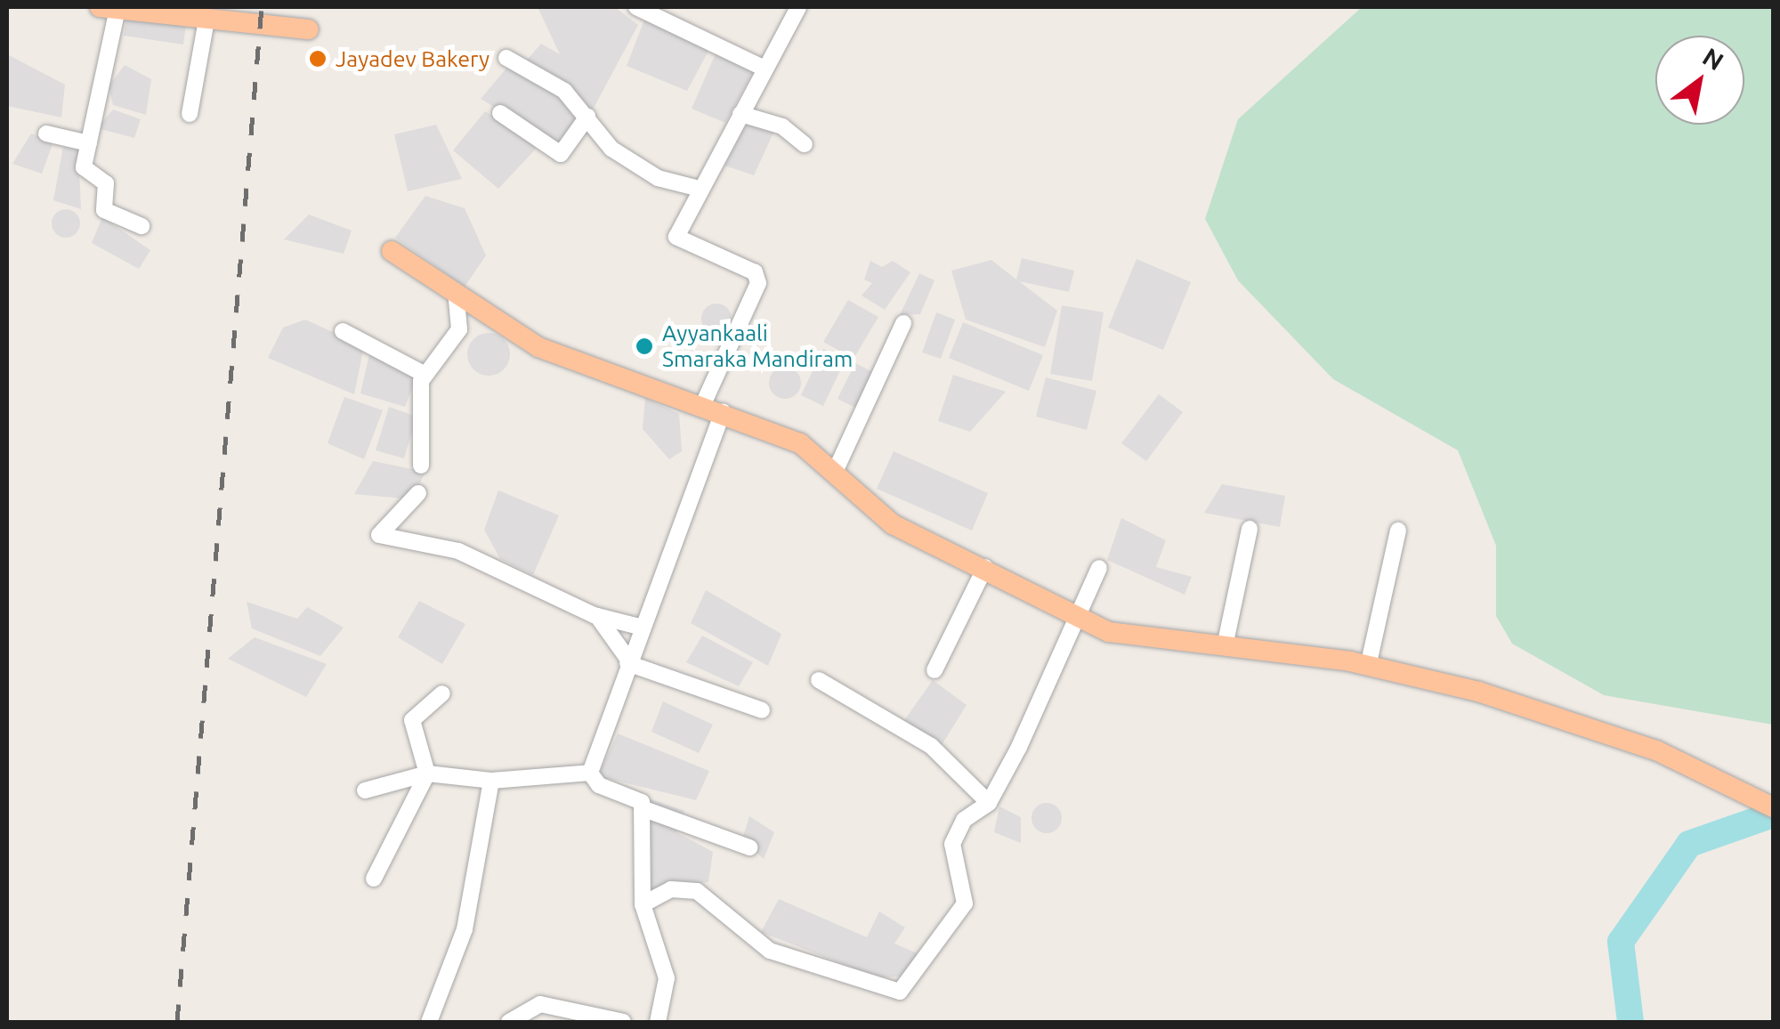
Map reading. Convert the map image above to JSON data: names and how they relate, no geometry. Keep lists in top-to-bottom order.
{
  "places": ["Jayadev Bakery", "Ayyankaali Smaraka Mandiram"],
  "north": "top right"
}
